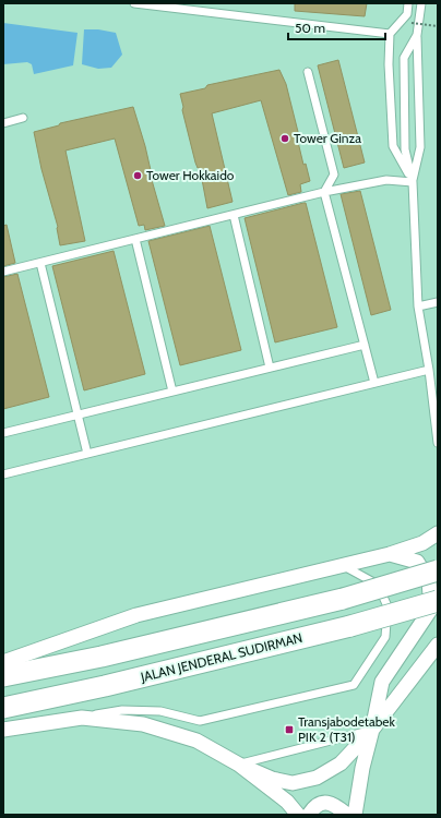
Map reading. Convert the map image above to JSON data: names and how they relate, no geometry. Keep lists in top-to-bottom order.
{
  "streets": {
    "main road": ["JALAN JENDERAL SUDIRMAN"]
  },
  "places": {
    "other": ["Tower Ginza", "Tower Hokkaido"],
    "transit": ["Transjabodetabek PIK 2 (T31)"]
  },
  "scale_bar": "50 m"
}
